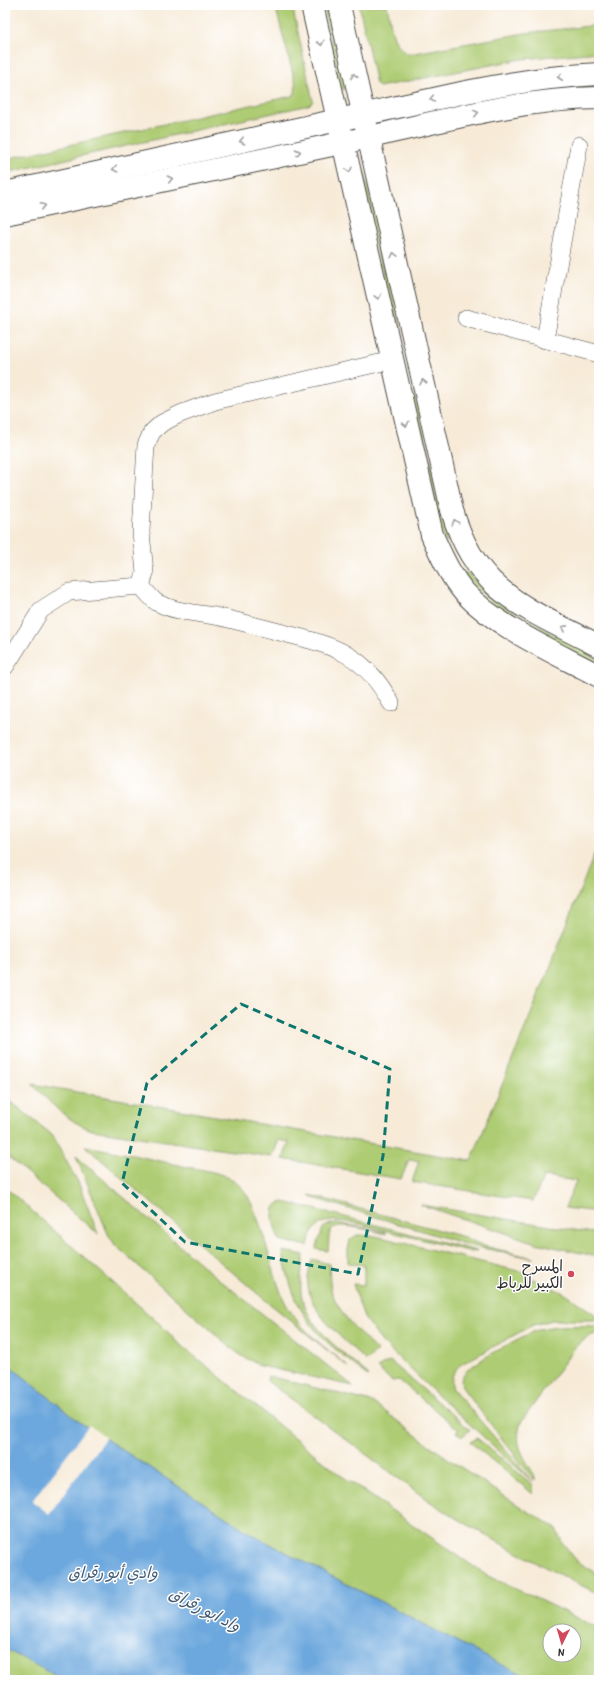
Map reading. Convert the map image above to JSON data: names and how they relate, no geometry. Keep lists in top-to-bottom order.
{
  "water": ["وادي أبو رقراق", "واد ابو رقراق"],
  "places": ["المسرح الكبير للرباط"],
  "north": "bottom"
}
